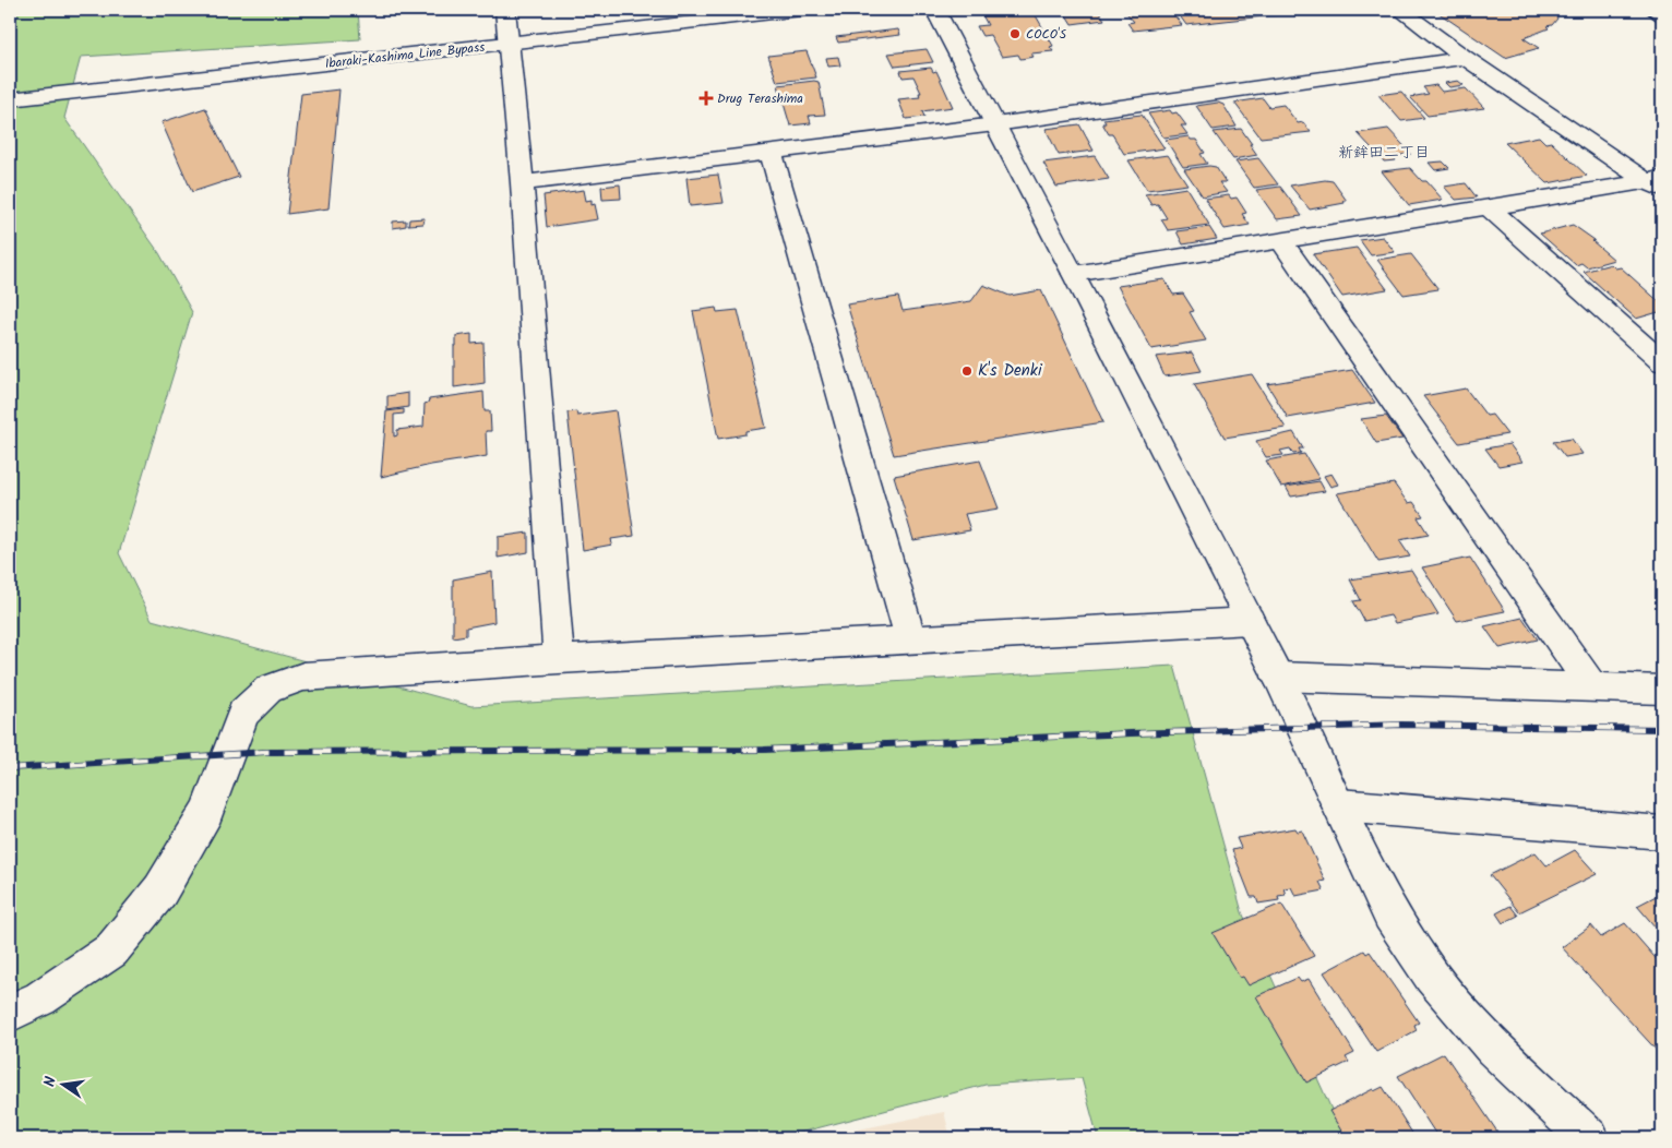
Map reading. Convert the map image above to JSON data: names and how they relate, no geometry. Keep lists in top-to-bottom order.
{
  "streets": {
    "street": ["Ibaraki-Kashima Line Bypass"]
  },
  "districts": ["新鉾田二丁目"],
  "places": {
    "other": ["COCO'S", "K's Denki"],
    "health": ["Drug Terashima"]
  },
  "north": "left"
}
